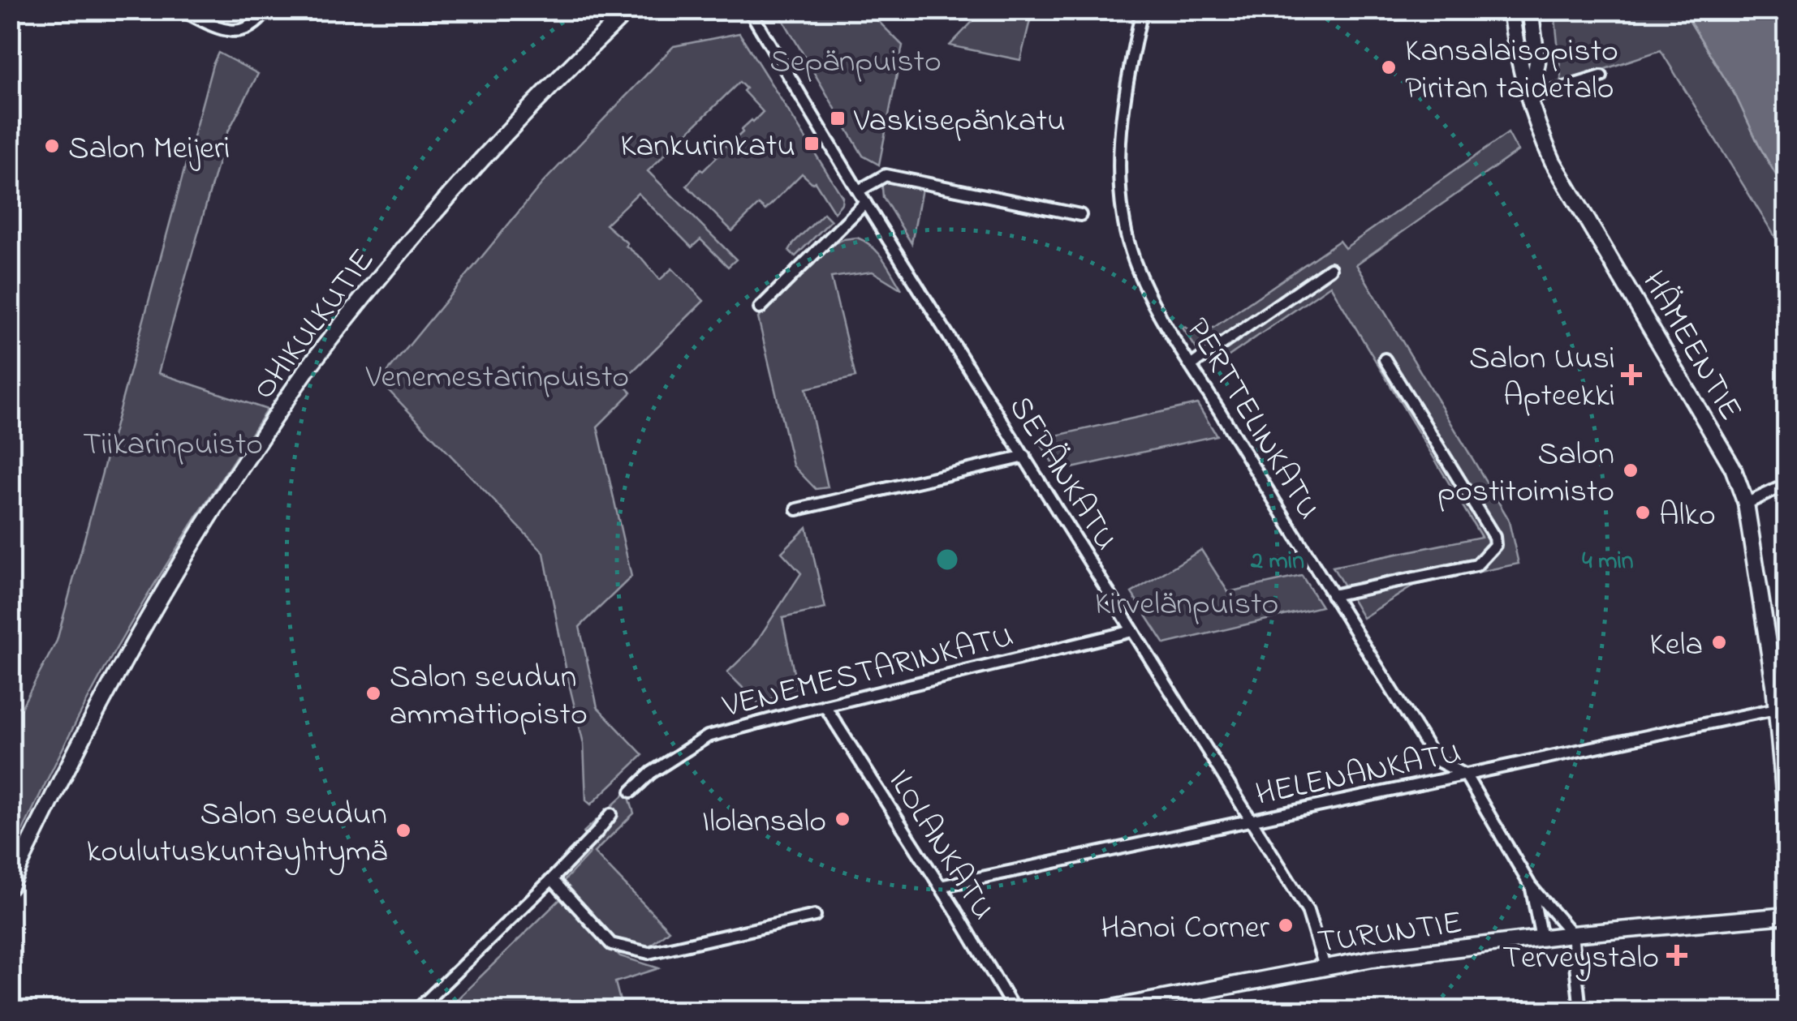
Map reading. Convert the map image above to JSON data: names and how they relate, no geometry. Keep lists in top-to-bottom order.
{
  "streets": {
    "main road": ["OHIKULKUTIE", "HÄMEENTIE", "TURUNTIE"],
    "street": [
      "PERTTELINKATU",
      "SEPÄNKATU",
      "VENEMESTARINKATU",
      "HELENANKATU",
      "ILOLANKATU"
    ]
  },
  "crossings": [
    ["HÄMEENTIE", "HELENANKATU"],
    ["PERTTELINKATU", "HELENANKATU"],
    ["PERTTELINKATU", "TURUNTIE"],
    ["SEPÄNKATU", "VENEMESTARINKATU"],
    ["SEPÄNKATU", "HELENANKATU"],
    ["SEPÄNKATU", "TURUNTIE"],
    ["VENEMESTARINKATU", "ILOLANKATU"],
    ["HELENANKATU", "ILOLANKATU"]
  ],
  "parks": [
    "Sepänpuisto",
    "Venemestarinpuisto",
    "Tiikarinpuisto",
    "Kirvelänpuisto"
  ],
  "places": {
    "other": [
      "Kansalaisopisto Piritan taidetalo",
      "Salon Meijeri",
      "Salon postitoimisto",
      "Alko",
      "Kela",
      "Salon seudun ammattiopisto",
      "Ilolansalo",
      "Salon seudun koulutuskuntayhtymä",
      "Hanoi Corner"
    ],
    "transit": ["Vaskisepänkatu", "Kankurinkatu"],
    "health": ["Salon Uusi Apteekki", "Terveystalo"]
  },
  "rings": ["2 min", "4 min"]
}
